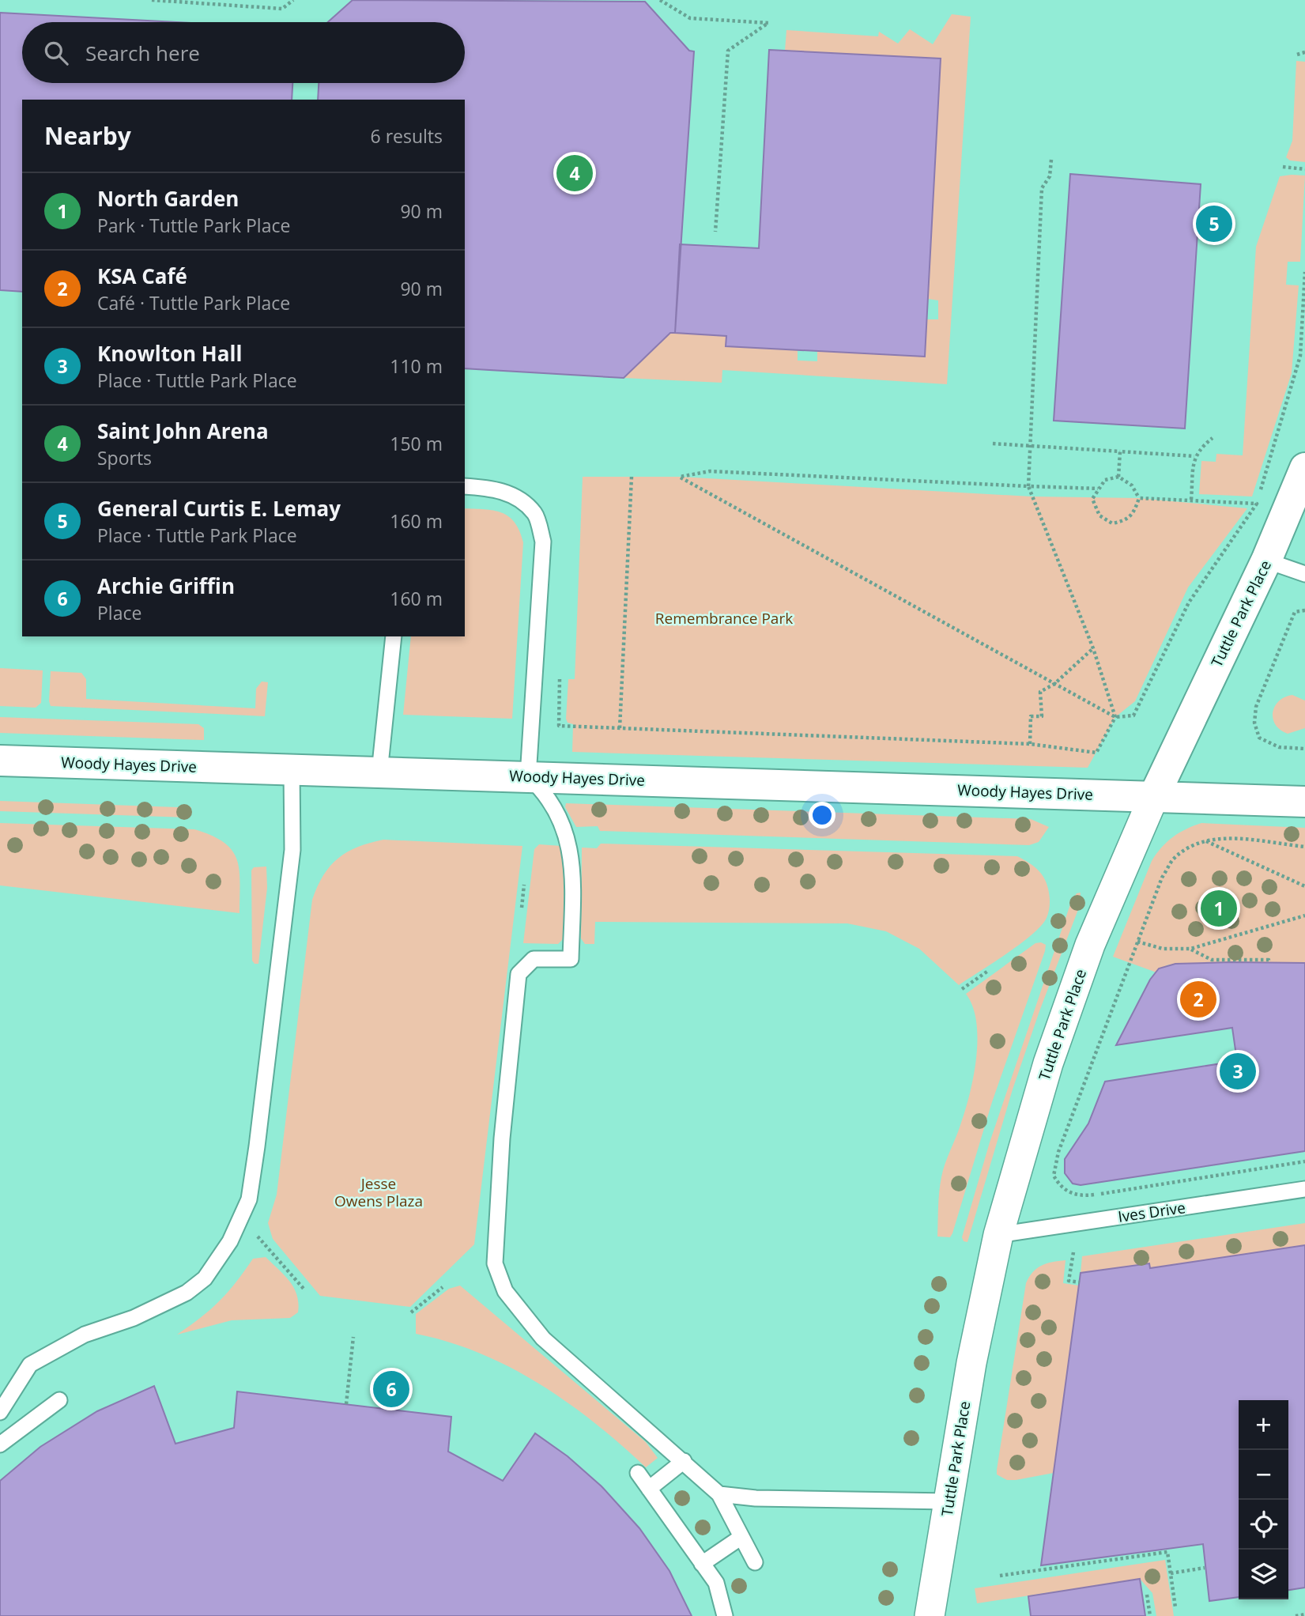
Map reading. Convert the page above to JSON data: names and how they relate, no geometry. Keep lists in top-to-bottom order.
{
  "streets": {
    "street": ["Tuttle Park Place", "Woody Hayes Drive"],
    "lane": ["Ives Drive"]
  },
  "crossings": [
    ["Tuttle Park Place", "Woody Hayes Drive"],
    ["Tuttle Park Place", "Ives Drive"]
  ],
  "parks": ["Remembrance Park", "Jesse Owens Plaza"],
  "page": {
    "search": "Search here",
    "heading": ["Nearby", "6 results"],
    "pins": [
      "4",
      "5",
      "1",
      "2",
      "3",
      "6"
    ],
    "list": [
      {
        "mark": "1",
        "name": "North Garden",
        "note": "Park · Tuttle Park Place",
        "value": "90 m"
      },
      {
        "mark": "2",
        "name": "KSA Café",
        "note": "Café · Tuttle Park Place",
        "value": "90 m"
      },
      {
        "mark": "3",
        "name": "Knowlton Hall",
        "note": "Place · Tuttle Park Place",
        "value": "110 m"
      },
      {
        "mark": "4",
        "name": "Saint John Arena",
        "note": "Sports",
        "value": "150 m"
      },
      {
        "mark": "5",
        "name": "General Curtis E. Lemay",
        "note": "Place · Tuttle Park Place",
        "value": "160 m"
      },
      {
        "mark": "6",
        "name": "Archie Griffin",
        "note": "Place",
        "value": "160 m"
      }
    ],
    "map_buttons": ["+", "−"]
  }
}
